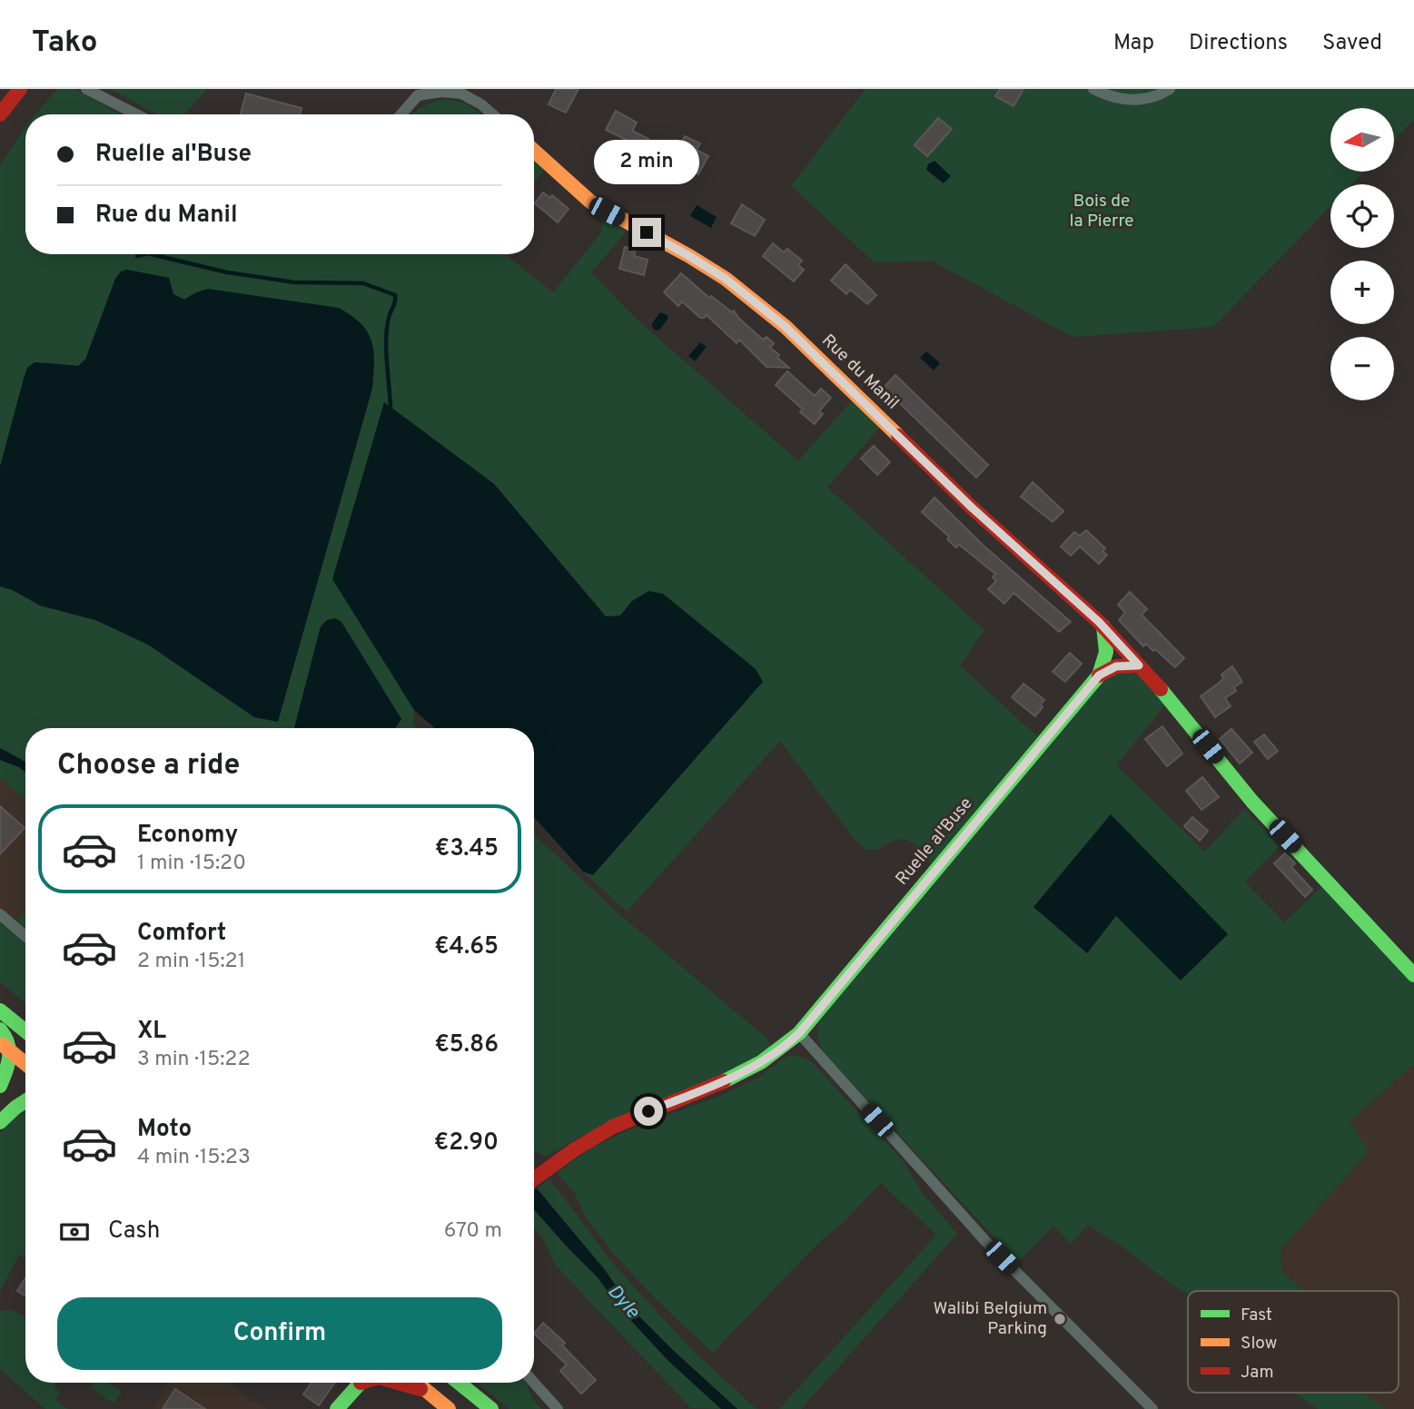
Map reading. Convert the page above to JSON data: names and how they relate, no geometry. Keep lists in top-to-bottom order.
{
  "streets": {
    "main road": ["Rue du Manil", "Ruelle al'Buse"]
  },
  "crossings": [
    ["Rue du Manil", "Ruelle al'Buse"]
  ],
  "water": ["Dyle"],
  "parks": ["Bois de la Pierre"],
  "places": ["Walibi Belgium Parking"],
  "legend": ["Fast", "Slow", "Jam"],
  "north": "left",
  "page": {
    "header": "Tako",
    "nav": ["Map", "Directions", "Saved"],
    "map_buttons": ["+", "−"],
    "banner": ["Ruelle al'Buse", "Rue du Manil"],
    "bubble": "2 min",
    "heading": "Choose a ride",
    "list": [
      {
        "name": "Economy",
        "note": "1 min · 15:20",
        "value": "€3.45"
      },
      {
        "name": "Comfort",
        "note": "2 min · 15:21",
        "value": "€4.65"
      },
      {
        "name": "XL",
        "note": "3 min · 15:22",
        "value": "€5.86"
      },
      {
        "name": "Moto",
        "note": "4 min · 15:23",
        "value": "€2.90"
      }
    ],
    "pay": ["Cash", "670 m"],
    "buttons": "Confirm"
  }
}
